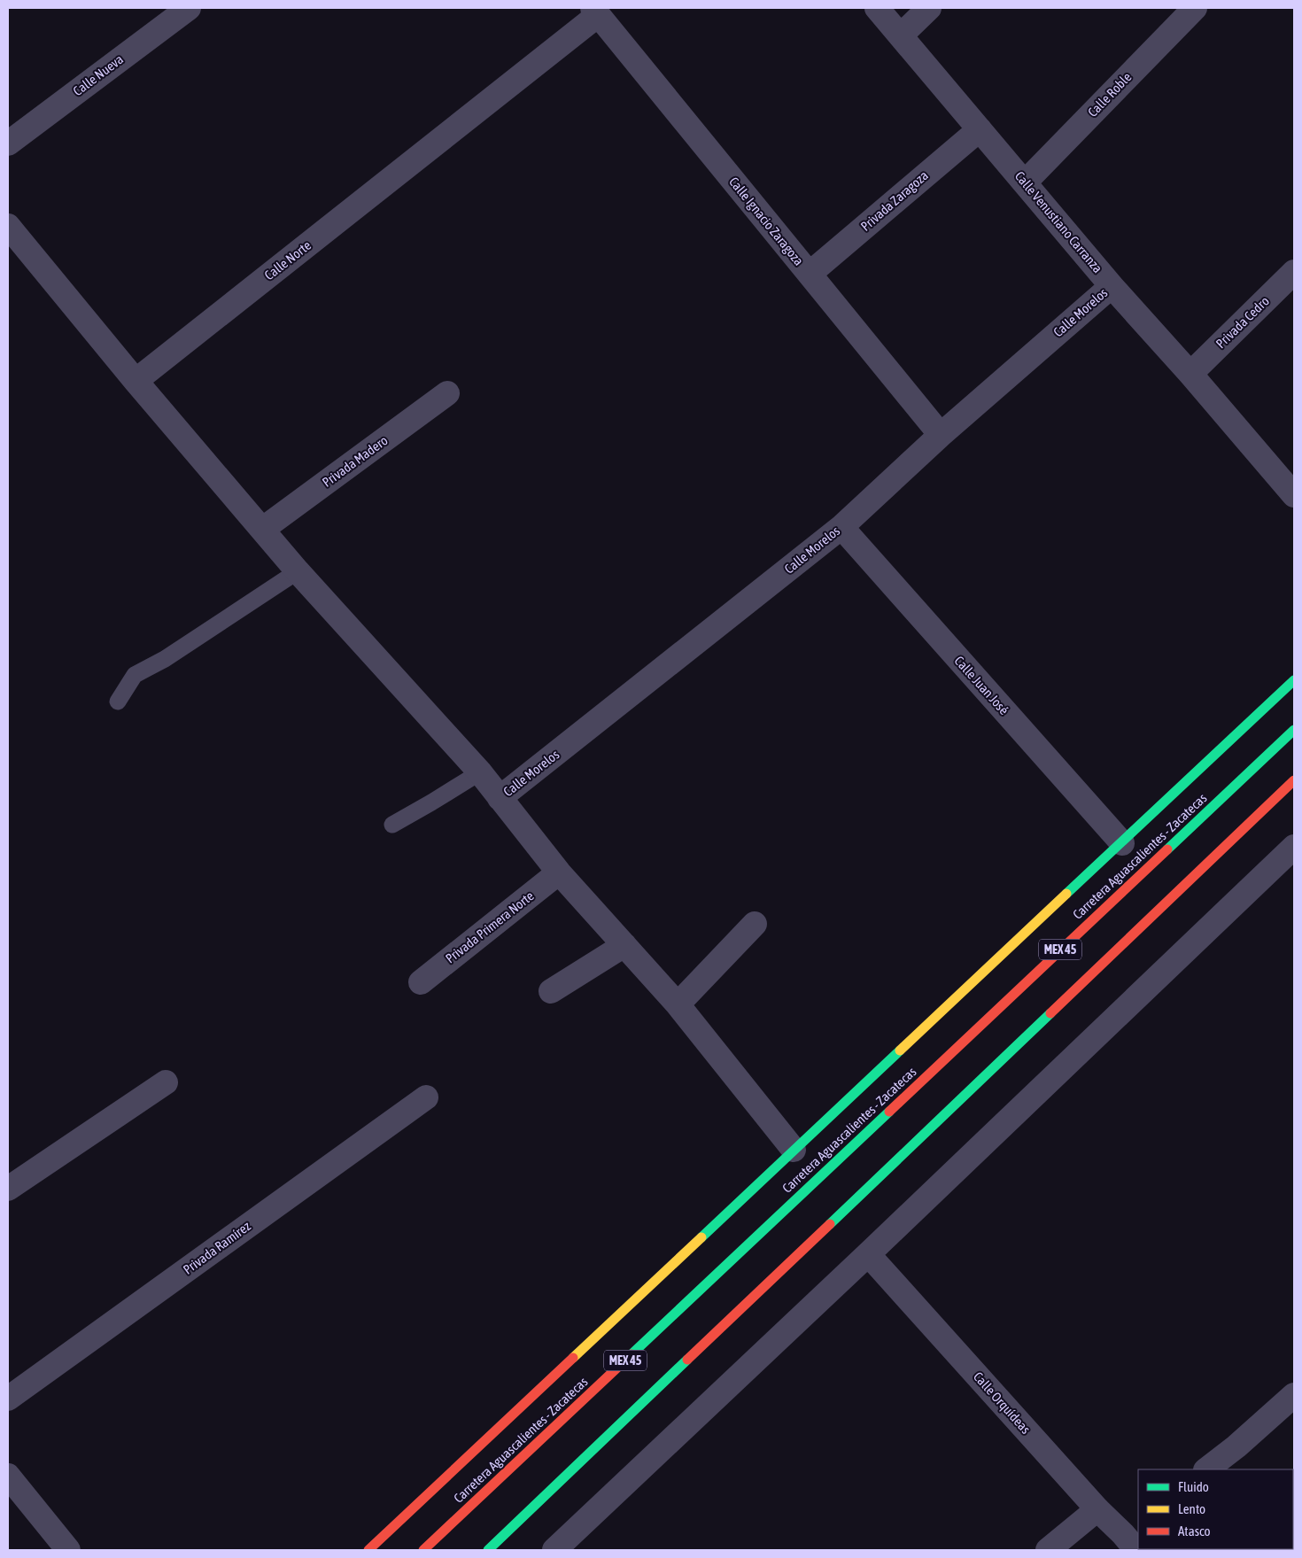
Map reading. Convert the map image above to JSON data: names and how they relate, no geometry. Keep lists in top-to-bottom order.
{
  "streets": {
    "main road": ["Carretera Aguascalientes - Zacatecas", "MEX 45"],
    "street": [
      "Calle Nueva",
      "Calle Roble",
      "Privada Zaragoza",
      "Calle Ignacio Zaragoza",
      "Calle Venustiano Carranza",
      "Calle Norte",
      "Calle Morelos",
      "Privada Cedro",
      "Privada Madero",
      "Calle Juan José",
      "Privada Primera Norte",
      "Privada Ramírez",
      "Calle Orquídeas"
    ]
  },
  "crossings": [
    ["Calle Roble", "Calle Venustiano Carranza"],
    ["Privada Zaragoza", "Calle Ignacio Zaragoza"],
    ["Privada Zaragoza", "Calle Venustiano Carranza"],
    ["Calle Ignacio Zaragoza", "Calle Norte"],
    ["Calle Ignacio Zaragoza", "Calle Morelos"],
    ["Calle Venustiano Carranza", "Calle Morelos"],
    ["Calle Venustiano Carranza", "Privada Cedro"],
    ["Calle Morelos", "Calle Juan José"]
  ],
  "legend": ["Fluido", "Lento", "Atasco"]
}
